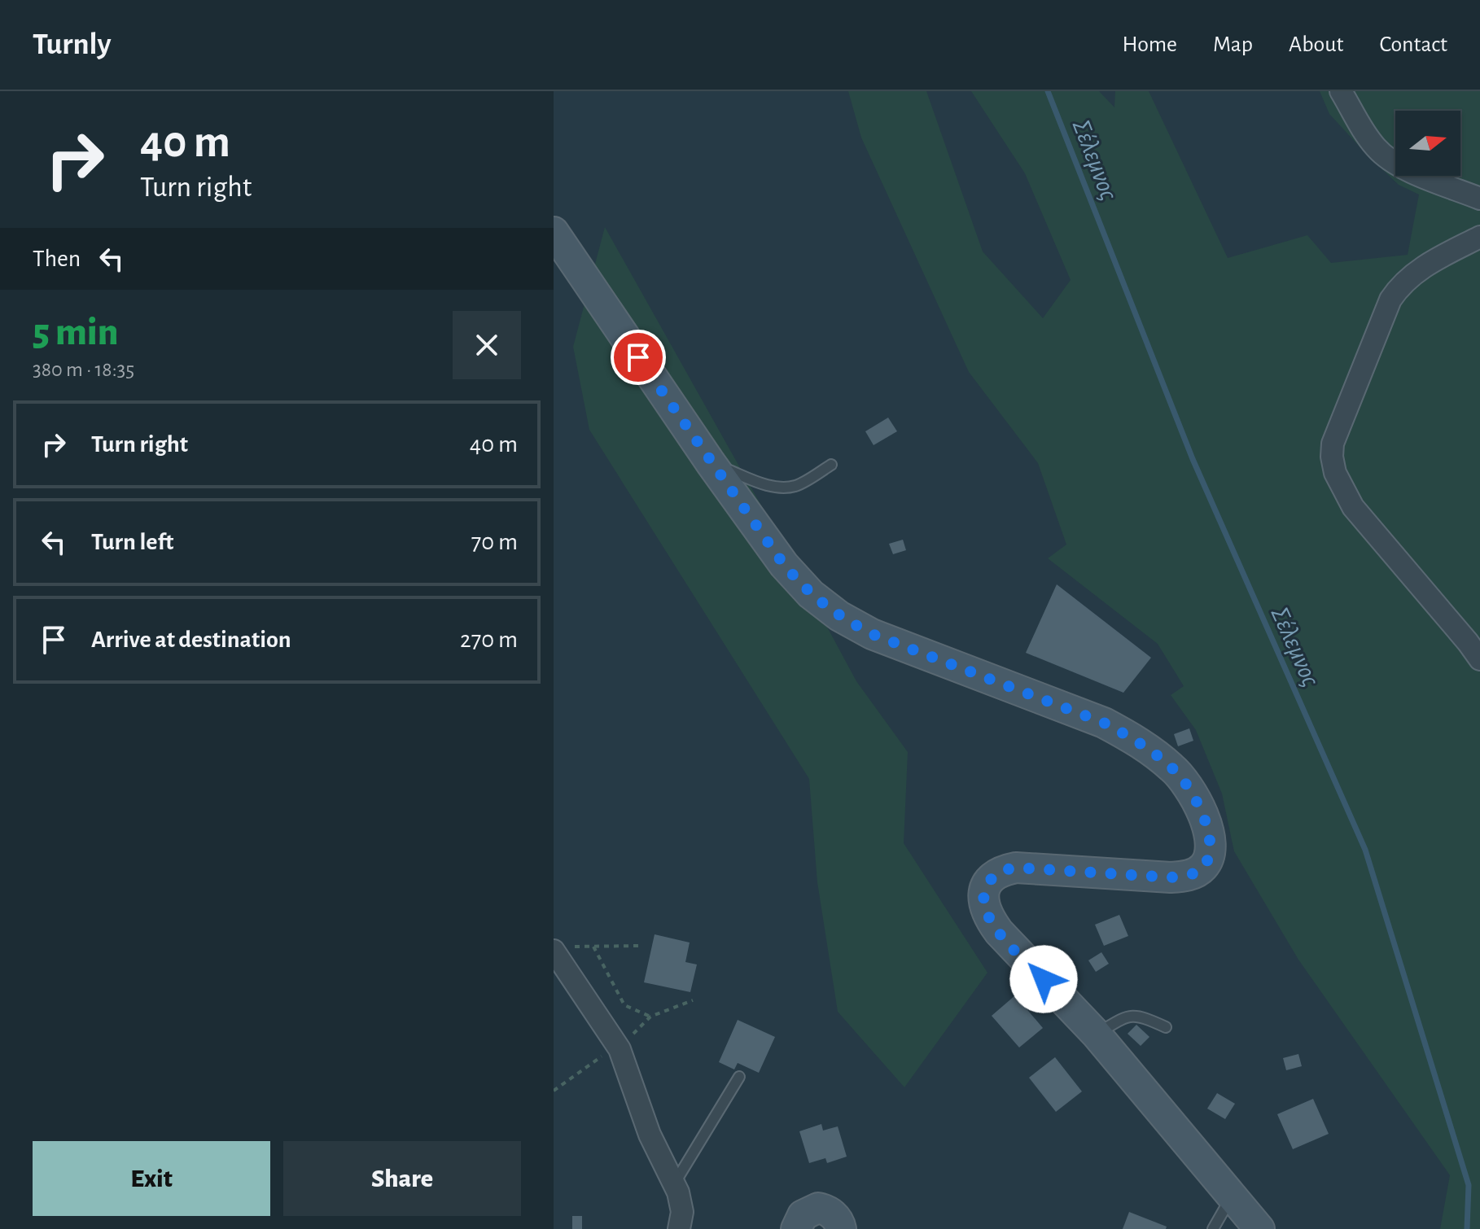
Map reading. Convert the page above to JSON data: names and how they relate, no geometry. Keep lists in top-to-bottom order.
{
  "water": ["Σέλεμνος"],
  "north": "right",
  "page": {
    "header": "Turnly",
    "nav": [
      "Home",
      "Map",
      "About",
      "Contact"
    ],
    "turn": ["40 m", "Turn right"],
    "then": "Then",
    "heading": ["5 min", "380 m · 18:35"],
    "list": [
      {
        "name": "Turn right",
        "value": "40 m"
      },
      {
        "name": "Turn left",
        "value": "70 m"
      },
      {
        "name": "Arrive at destination",
        "value": "270 m"
      }
    ],
    "buttons": ["Exit", "Share"]
  }
}
